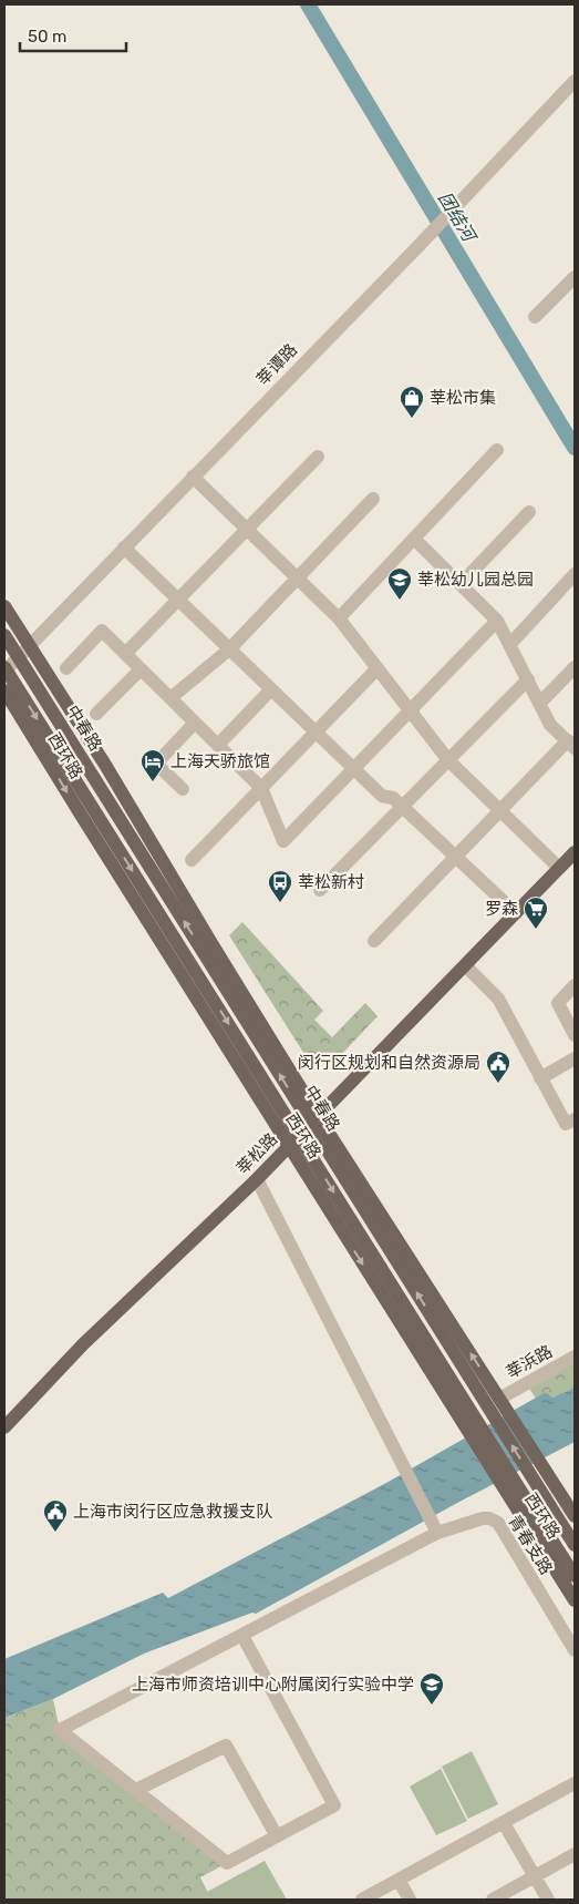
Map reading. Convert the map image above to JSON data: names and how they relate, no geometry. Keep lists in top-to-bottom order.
{
  "streets": {
    "main road": ["中春路", "西环路", "莘松路"],
    "street": ["莘谭路", "莘浜路", "青春支路"]
  },
  "crossings": [
    ["莘谭路", "西环路"],
    ["西环路", "莘松路"],
    ["西环路", "莘浜路"]
  ],
  "water": ["团结河"],
  "places": {
    "shop": ["莘松市集"],
    "school or university": ["莘松幼儿园总园", "上海市师资培训中心附属闵行实验中学"],
    "hotel": ["上海天骄旅馆"],
    "bus stop": ["莘松新村"],
    "supermarket": ["罗森"],
    "public building": ["闵行区规划和自然资源局", "上海市闵行区应急救援支队"]
  },
  "scale_bar": "50 m"
}
